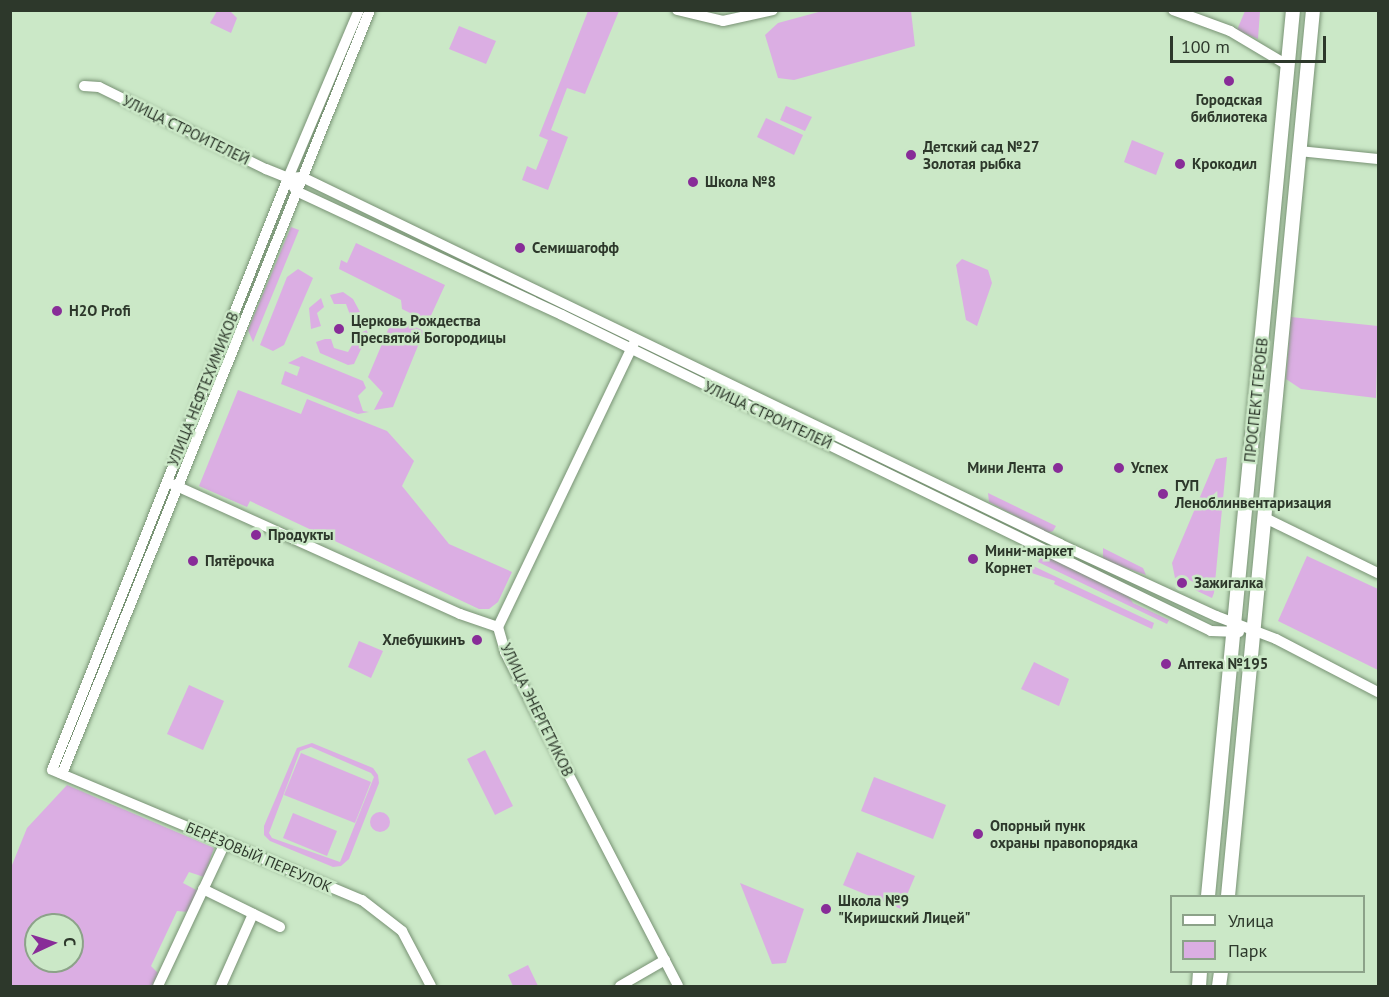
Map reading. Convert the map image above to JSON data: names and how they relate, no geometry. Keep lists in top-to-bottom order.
{
  "streets": {
    "main road": ["ПРОСПЕКТ ГЕРОЕВ"],
    "street": [
      "УЛИЦА СТРОИТЕЛЕЙ",
      "УЛИЦА НЕФТЕХИМИКОВ",
      "УЛИЦА ЭНЕРГЕТИКОВ",
      "БЕРЁЗОВЫЙ ПЕРЕУЛОК"
    ]
  },
  "crossings": [
    ["УЛИЦА СТРОИТЕЛЕЙ", "УЛИЦА НЕФТЕХИМИКОВ"],
    ["УЛИЦА СТРОИТЕЛЕЙ", "ПРОСПЕКТ ГЕРОЕВ"],
    ["УЛИЦА НЕФТЕХИМИКОВ", "УЛИЦА ЭНЕРГЕТИКОВ"],
    ["УЛИЦА НЕФТЕХИМИКОВ", "БЕРЁЗОВЫЙ ПЕРЕУЛОК"]
  ],
  "places": [
    "Городская библиотека",
    "Детский сад №27 Золотая рыбка",
    "Крокодил",
    "Школа №8",
    "Семишагофф",
    "H2O Profi",
    "Церковь Рождества Пресвятой Богородицы",
    "Мини Лента",
    "Успех",
    "ГУП Леноблинвентаризация",
    "Продукты",
    "Мини-маркет Корнет",
    "Пятёрочка",
    "Зажигалка",
    "Хлебушкинъ",
    "Аптека №195",
    "Опорный пунк охраны правопорядка",
    "Школа №9 \"Киришский Лицей\""
  ],
  "legend": ["Улица", "Парк"],
  "scale_bar": "100 m",
  "north": "right"
}
